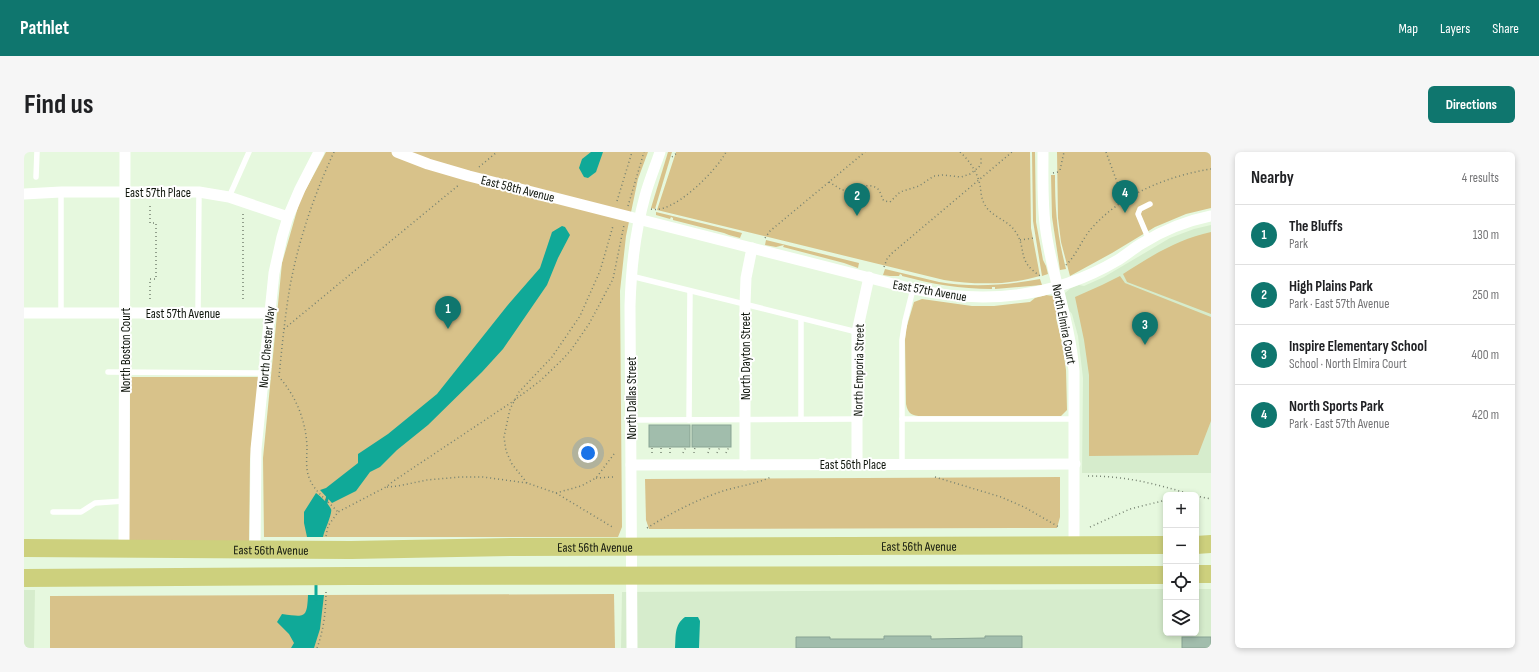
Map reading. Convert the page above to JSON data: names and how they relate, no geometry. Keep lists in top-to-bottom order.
{
  "streets": {
    "main road": ["East 56th Avenue"],
    "street": [
      "East 58th Avenue",
      "East 57th Place",
      "East 57th Avenue",
      "North Elmira Court",
      "North Chester Way",
      "North Boston Court",
      "North Dayton Street",
      "North Emporia Street",
      "North Dallas Street",
      "East 56th Place"
    ]
  },
  "crossings": [
    ["East 58th Avenue", "East 57th Avenue"],
    ["East 58th Avenue", "North Dallas Street"],
    ["East 57th Place", "North Chester Way"],
    ["East 57th Place", "North Boston Court"],
    ["East 57th Avenue", "North Elmira Court"],
    ["East 57th Avenue", "North Chester Way"],
    ["East 57th Avenue", "North Boston Court"],
    ["East 57th Avenue", "North Dayton Street"],
    ["East 57th Avenue", "North Emporia Street"],
    ["East 57th Avenue", "North Dallas Street"],
    ["North Elmira Court", "East 56th Place"],
    ["North Elmira Court", "East 56th Avenue"],
    ["North Chester Way", "East 56th Avenue"],
    ["North Boston Court", "East 56th Avenue"],
    ["North Dayton Street", "East 56th Place"],
    ["North Emporia Street", "East 56th Place"],
    ["North Dallas Street", "East 56th Place"],
    ["North Dallas Street", "East 56th Avenue"]
  ],
  "page": {
    "header": "Pathlet",
    "nav": ["Map", "Layers", "Share"],
    "buttons": "Directions",
    "title": "Find us",
    "heading": ["Nearby", "4 results"],
    "pins": [
      "4",
      "2",
      "1",
      "3"
    ],
    "list": [
      {
        "mark": "1",
        "name": "The Bluffs",
        "note": "Park",
        "value": "130 m"
      },
      {
        "mark": "2",
        "name": "High Plains Park",
        "note": "Park · East 57th Avenue",
        "value": "250 m"
      },
      {
        "mark": "3",
        "name": "Inspire Elementary School",
        "note": "School · North Elmira Court",
        "value": "400 m"
      },
      {
        "mark": "4",
        "name": "North Sports Park",
        "note": "Park · East 57th Avenue",
        "value": "420 m"
      }
    ],
    "map_buttons": ["+", "−"]
  }
}
